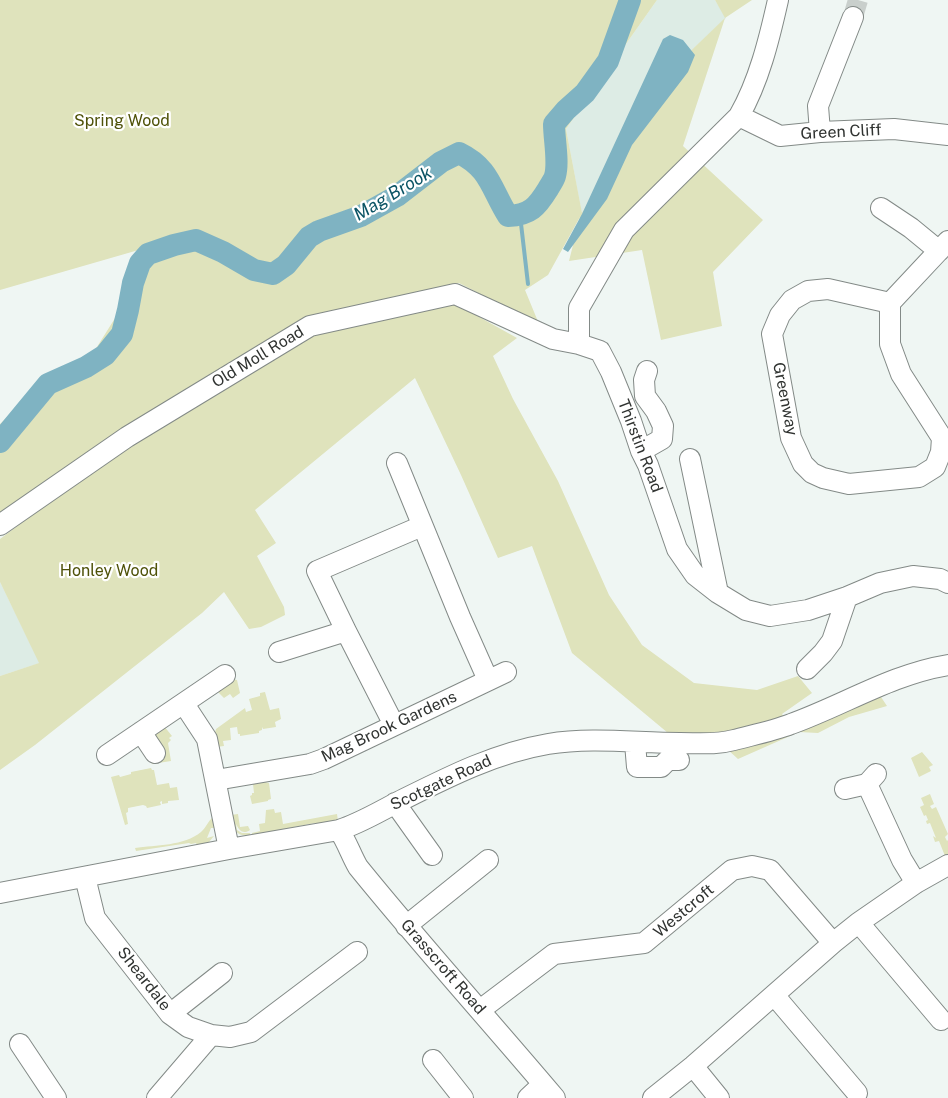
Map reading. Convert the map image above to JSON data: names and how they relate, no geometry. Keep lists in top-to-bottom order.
{
  "streets": {
    "street": [
      "Green Cliff",
      "Old Moll Road",
      "Greenway",
      "Thirstin Road",
      "Mag Brook Gardens",
      "Scotgate Road",
      "Westcroft",
      "Grasscroft Road",
      "Sheardale"
    ]
  },
  "crossings": [
    ["Old Moll Road", "Thirstin Road"],
    ["Scotgate Road", "Grasscroft Road"],
    ["Scotgate Road", "Sheardale"],
    ["Westcroft", "Grasscroft Road"]
  ],
  "water": ["Mag Brook"],
  "parks": ["Spring Wood", "Honley Wood"]
}
